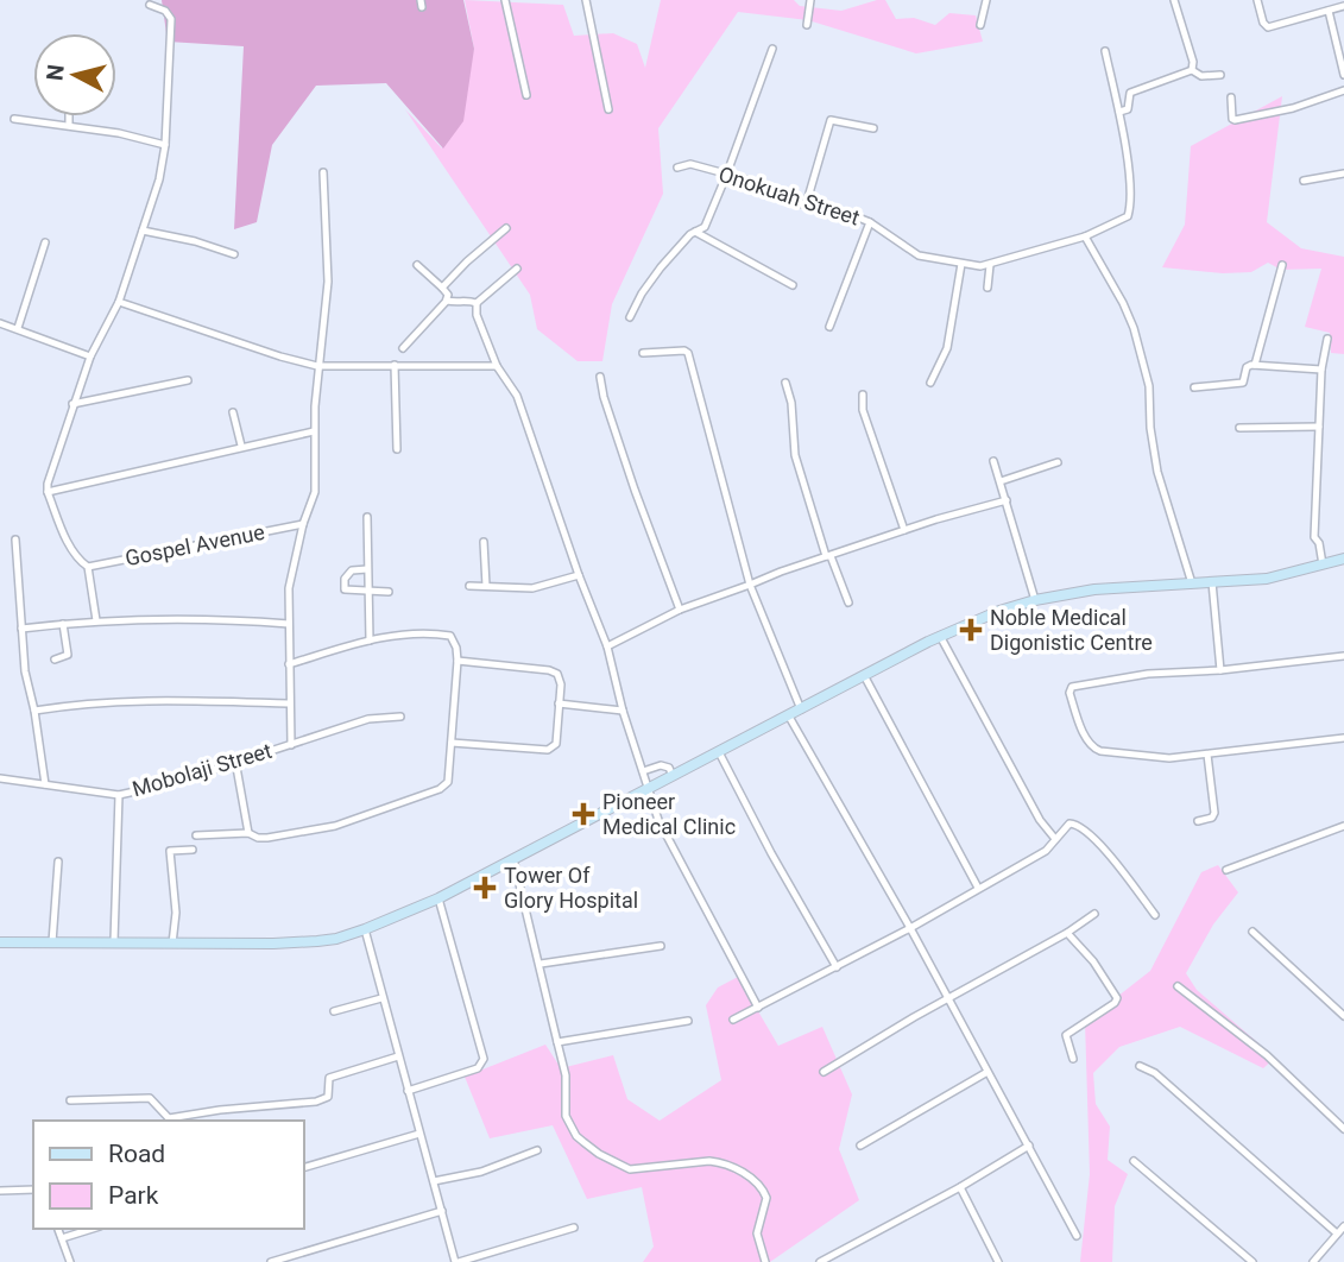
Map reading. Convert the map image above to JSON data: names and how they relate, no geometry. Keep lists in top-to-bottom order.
{
  "streets": {
    "street": ["Onokuah Street", "Gospel Avenue", "Mobolaji Street"]
  },
  "places": {
    "health": ["Noble Medical Digonistic Centre", "Pioneer Medical Clinic", "Tower Of Glory Hospital"]
  },
  "legend": ["Road", "Park"],
  "north": "left"
}
